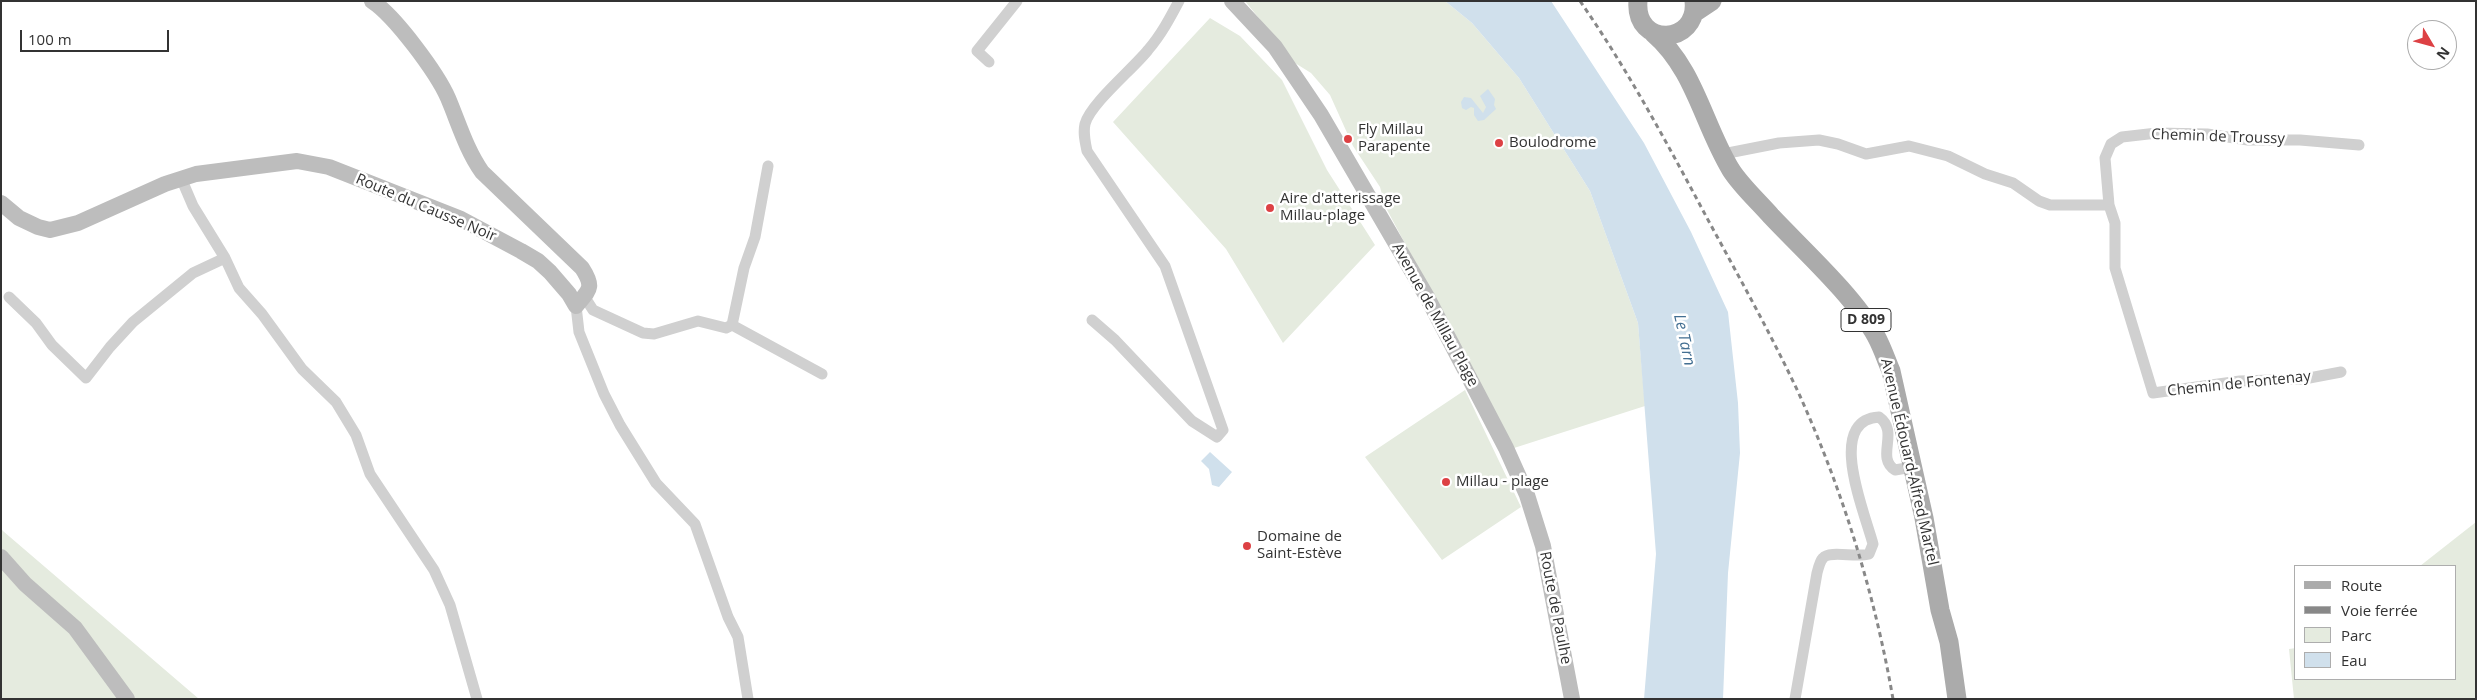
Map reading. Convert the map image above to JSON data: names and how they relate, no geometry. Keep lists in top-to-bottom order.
{
  "streets": {
    "main road": ["D 809", "Avenue Édouard-Alfred Martel"],
    "street": [
      "Chemin de Troussy",
      "Route du Causse Noir",
      "Avenue de Millau Plage",
      "Chemin de Fontenay",
      "Route de Paulhe"
    ]
  },
  "crossings": [
    ["Chemin de Troussy", "Chemin de Fontenay"],
    ["Avenue de Millau Plage", "Route de Paulhe"],
    ["D 809", "Avenue Édouard-Alfred Martel"]
  ],
  "water": ["Le Tarn"],
  "places": [
    "Fly Millau Parapente",
    "Boulodrome",
    "Aire d'atterissage Millau-plage",
    "Millau - plage",
    "Domaine de Saint-Estève"
  ],
  "legend": [
    "Route",
    "Voie ferrée",
    "Parc",
    "Eau"
  ],
  "scale_bar": "100 m",
  "north": "bottom right"
}
